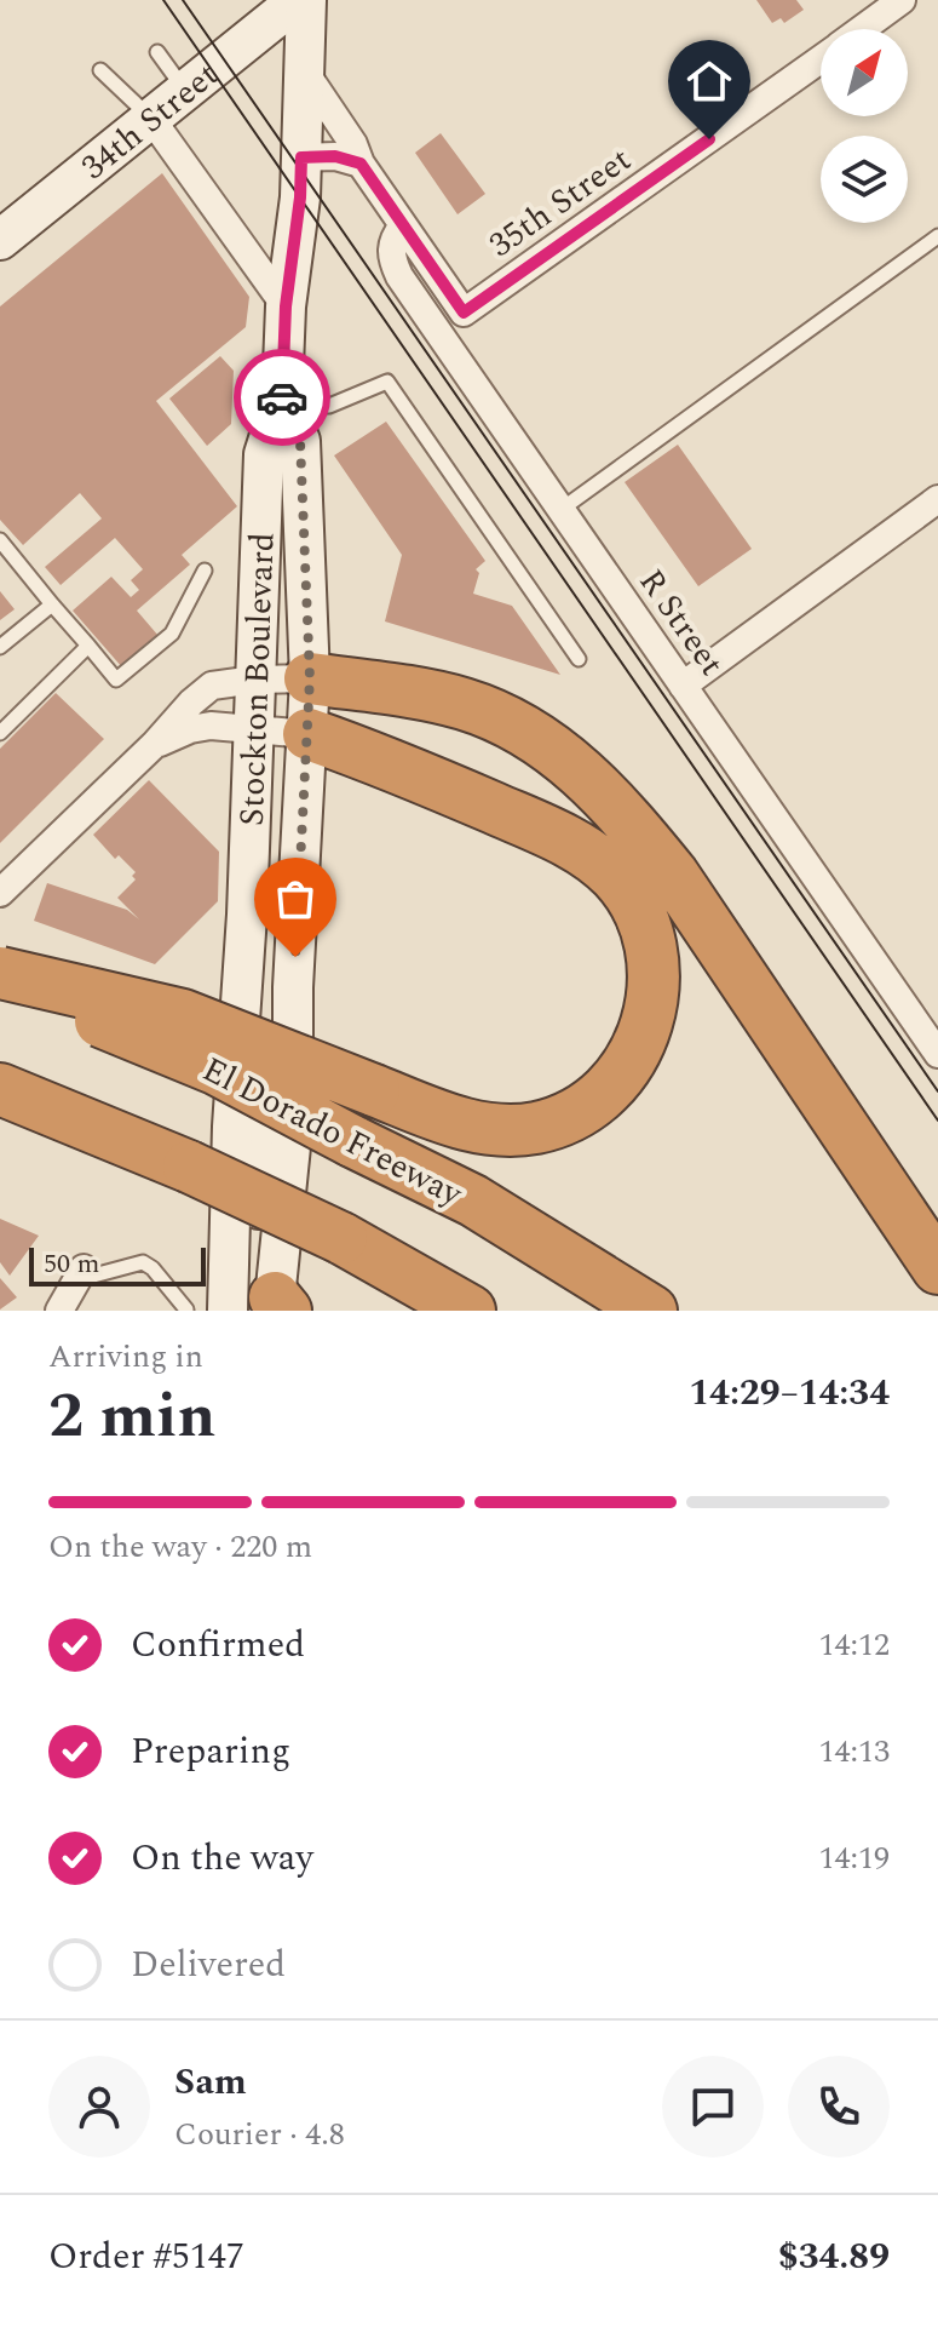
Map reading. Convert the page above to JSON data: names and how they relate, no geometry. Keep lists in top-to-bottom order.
{
  "streets": {
    "highway": ["El Dorado Freeway"],
    "main road": ["34th Street", "Stockton Boulevard"],
    "street": ["35th Street", "R Street"]
  },
  "crossings": [
    ["35th Street", "R Street"]
  ],
  "scale_bar": "50 m",
  "north": "top right",
  "page": {
    "scale": "50 m",
    "heading": ["2 min", "Arriving in", "14:29–14:34"],
    "panel": [
      "Sam",
      "Courier · 4.8",
      "Order #5147",
      "$34.89"
    ],
    "bar": "On the way · 220 m",
    "list": [
      ["Confirmed", "14:12"],
      ["Preparing", "14:13"],
      ["On the way", "14:19"],
      "Delivered"
    ]
  }
}
